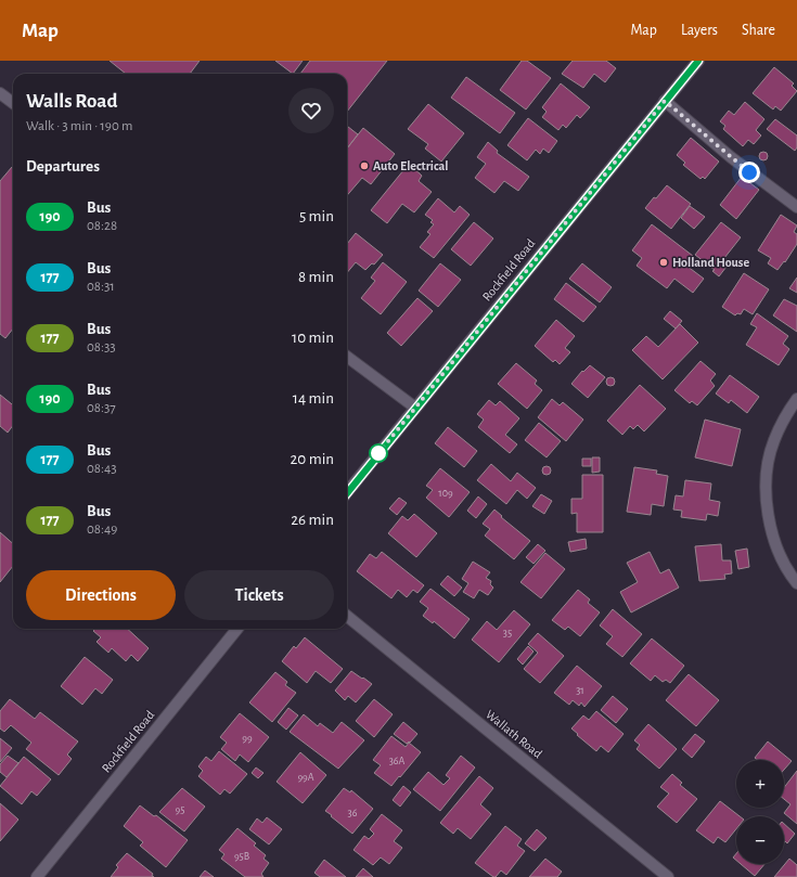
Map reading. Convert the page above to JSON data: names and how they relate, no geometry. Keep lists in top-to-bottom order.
{
  "streets": {
    "main road": ["Rockfield Road", "Wallath Road"]
  },
  "places": ["Auto Electrical", "Holland House"],
  "lines": ["bus line 190"],
  "house_numbers": [
    "109",
    "35",
    "31",
    "99",
    "36A",
    "99A",
    "95",
    "36",
    "95B"
  ],
  "page": {
    "header": "Map",
    "nav": ["Map", "Layers", "Share"],
    "heading": [
      ["Walls Road", "Walk · 3 min · 190 m"],
      "Departures"
    ],
    "list": [
      {
        "mark": "190",
        "name": "Bus",
        "note": "08:28",
        "value": "5 min"
      },
      {
        "mark": "177",
        "name": "Bus",
        "note": "08:31",
        "value": "8 min"
      },
      {
        "mark": "177",
        "name": "Bus",
        "note": "08:33",
        "value": "10 min"
      },
      {
        "mark": "190",
        "name": "Bus",
        "note": "08:37",
        "value": "14 min"
      },
      {
        "mark": "177",
        "name": "Bus",
        "note": "08:43",
        "value": "20 min"
      },
      {
        "mark": "177",
        "name": "Bus",
        "note": "08:49",
        "value": "26 min"
      }
    ],
    "buttons": ["Directions", "Tickets"],
    "map_buttons": ["+", "−"]
  }
}
